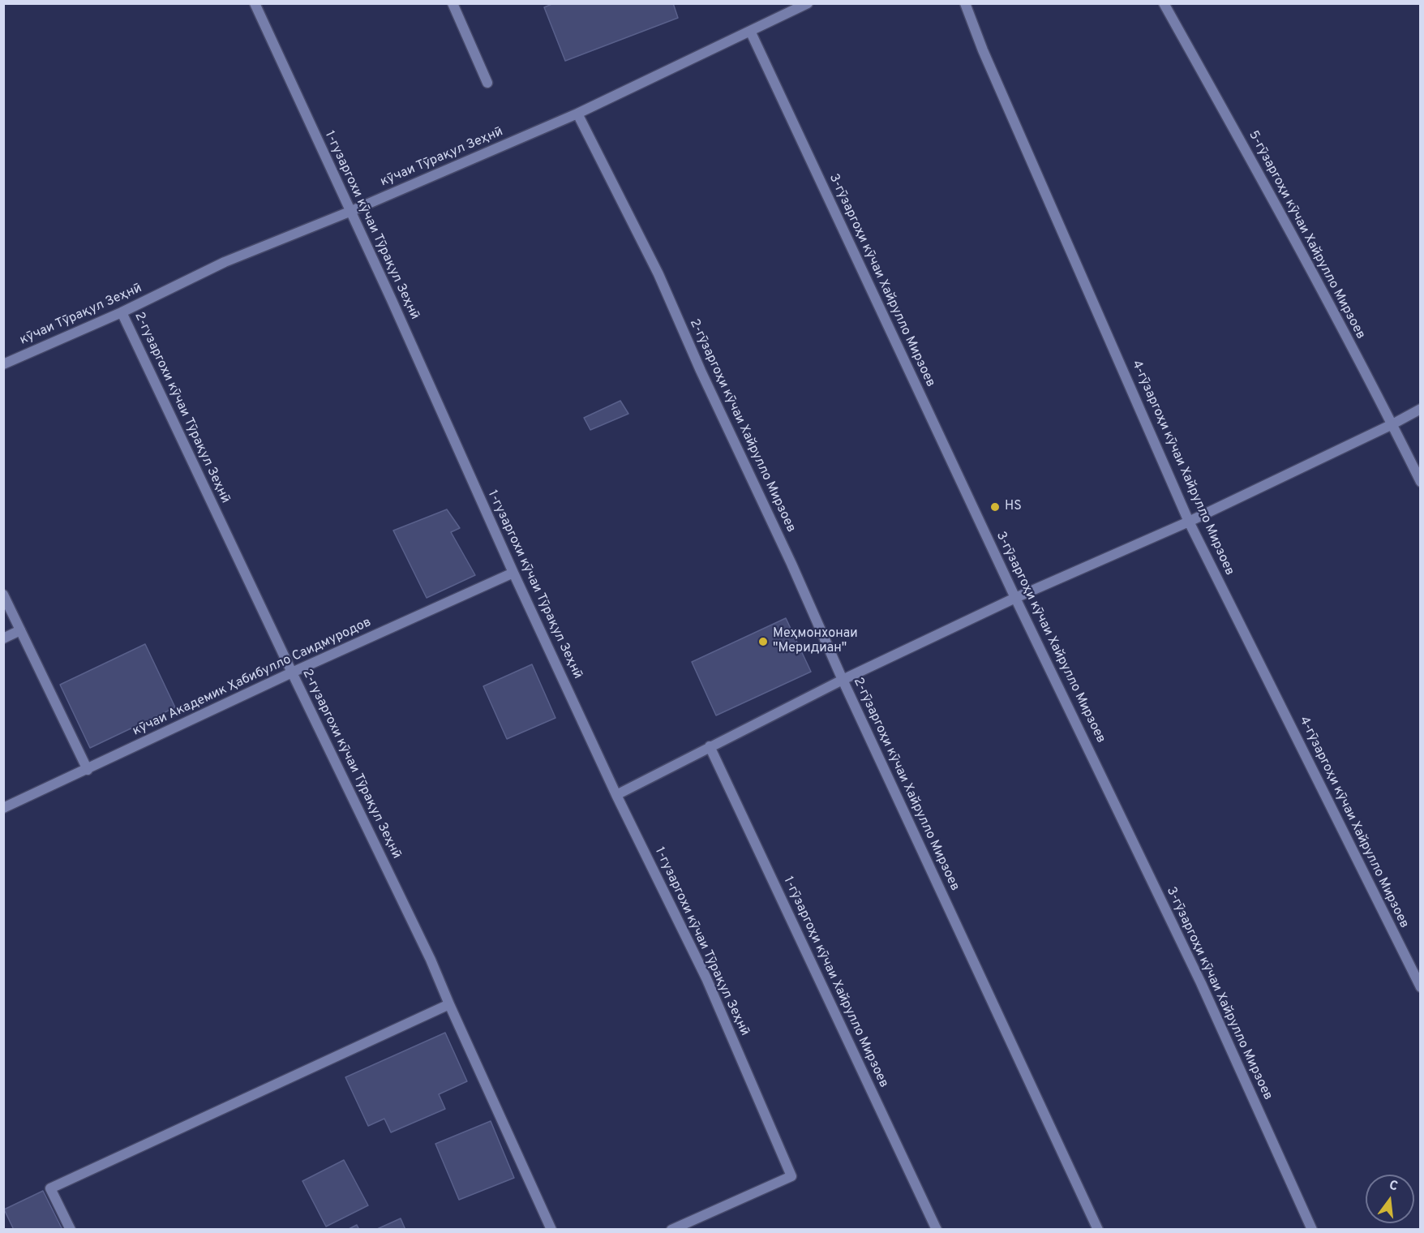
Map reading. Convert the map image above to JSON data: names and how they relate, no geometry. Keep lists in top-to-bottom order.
{
  "streets": {
    "street": [
      "кӯчаи Тӯрақул Зеҳнӣ",
      "1-гузаргохи кӯчаи Тӯрақул Зеҳнӣ",
      "5-гӯзаргоҳи кӯчаи Хайрулло Мирзоев",
      "3-гӯзаргоҳи кӯчаи Хайрулло Мирзоев",
      "2-гузаргохи кӯчаи Тӯрақул Зеҳнӣ",
      "2-гӯзаргоҳи кӯчаи Хайрулло Мирзоев",
      "4-гӯзаргоҳи кӯчаи Хайрулло Мирзоев",
      "кӯчаи Академик Ҳабибулло Саидмуродов",
      "1-гӯзаргоҳи кӯчаи Хайрулло Мирзоев"
    ]
  },
  "crossings": [
    ["кӯчаи Тӯрақул Зеҳнӣ", "1-гузаргохи кӯчаи Тӯрақул Зеҳнӣ"],
    ["кӯчаи Тӯрақул Зеҳнӣ", "3-гӯзаргоҳи кӯчаи Хайрулло Мирзоев"],
    ["кӯчаи Тӯрақул Зеҳнӣ", "2-гузаргохи кӯчаи Тӯрақул Зеҳнӣ"],
    ["кӯчаи Тӯрақул Зеҳнӣ", "2-гӯзаргоҳи кӯчаи Хайрулло Мирзоев"],
    ["1-гузаргохи кӯчаи Тӯрақул Зеҳнӣ", "кӯчаи Академик Ҳабибулло Саидмуродов"],
    ["2-гузаргохи кӯчаи Тӯрақул Зеҳнӣ", "кӯчаи Академик Ҳабибулло Саидмуродов"]
  ],
  "places": ["HS", "Меҳмонхонаи \"Меридиан\""],
  "north": "top"
}
